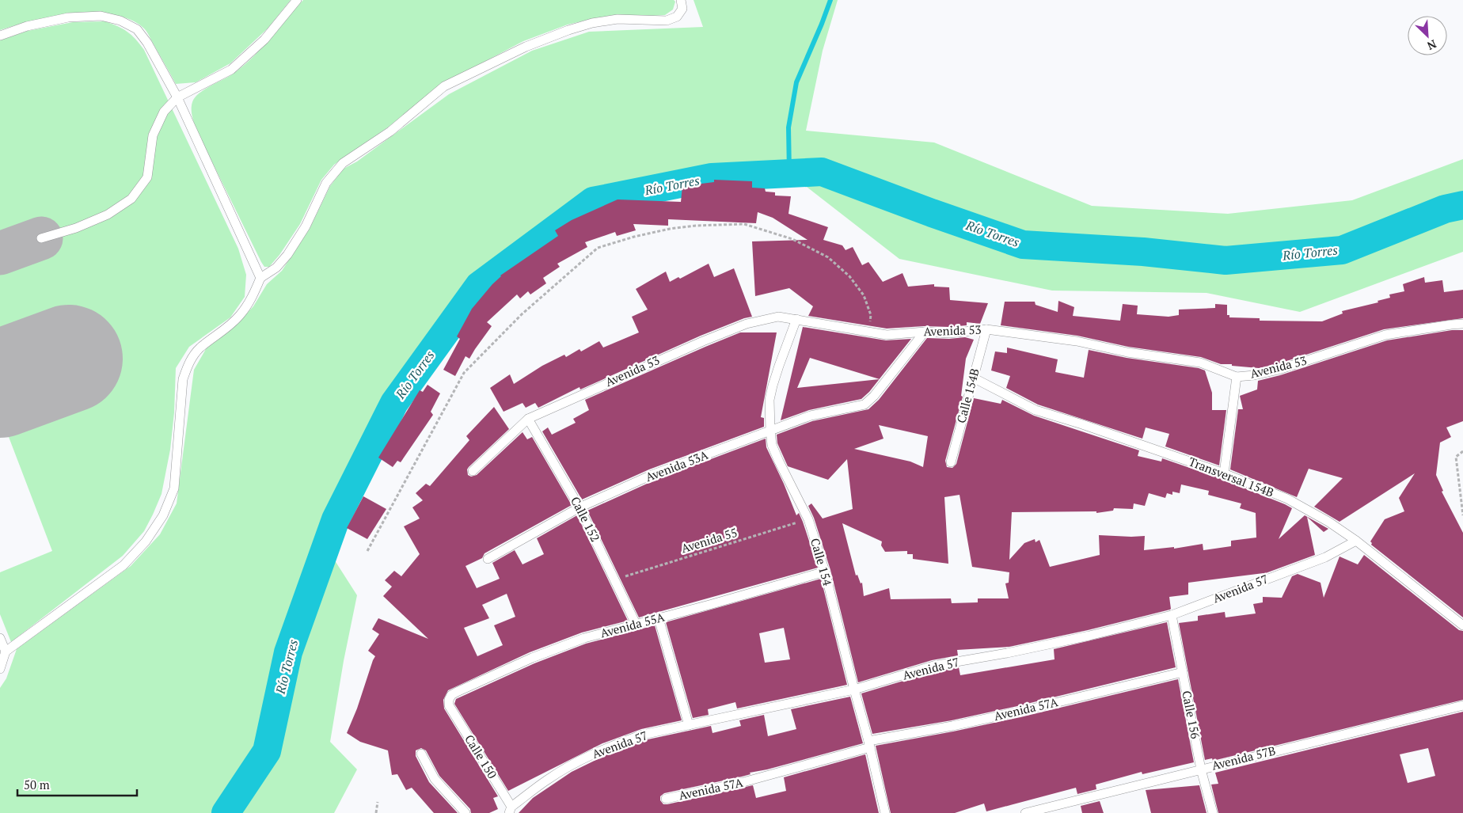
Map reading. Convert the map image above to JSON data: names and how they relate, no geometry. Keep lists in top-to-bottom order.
{
  "streets": {
    "lane": [
      "Avenida 53",
      "Calle 154B",
      "Avenida 53A",
      "Transversal 154B",
      "Calle 152",
      "Calle 154",
      "Avenida 57",
      "Avenida 55A",
      "Avenida 57A",
      "Calle 156",
      "Calle 150",
      "Avenida 57B"
    ],
    "path": ["Avenida 55"]
  },
  "crossings": [
    ["Avenida 53", "Calle 154B"],
    ["Avenida 53", "Avenida 53A"],
    ["Avenida 53", "Calle 152"],
    ["Avenida 53", "Calle 154"],
    ["Calle 154B", "Transversal 154B"],
    ["Avenida 53A", "Calle 152"],
    ["Avenida 53A", "Calle 154"],
    ["Transversal 154B", "Avenida 57"],
    ["Calle 152", "Avenida 55"],
    ["Calle 152", "Avenida 55A"],
    ["Avenida 55", "Calle 154"],
    ["Calle 154", "Avenida 57"],
    ["Calle 154", "Avenida 55A"],
    ["Calle 154", "Avenida 57A"],
    ["Avenida 57", "Calle 156"],
    ["Avenida 57", "Calle 150"],
    ["Avenida 55A", "Calle 150"],
    ["Avenida 57A", "Calle 156"],
    ["Calle 156", "Avenida 57B"]
  ],
  "water": ["Río Torres"],
  "scale_bar": "50 m",
  "north": "bottom right"
}
